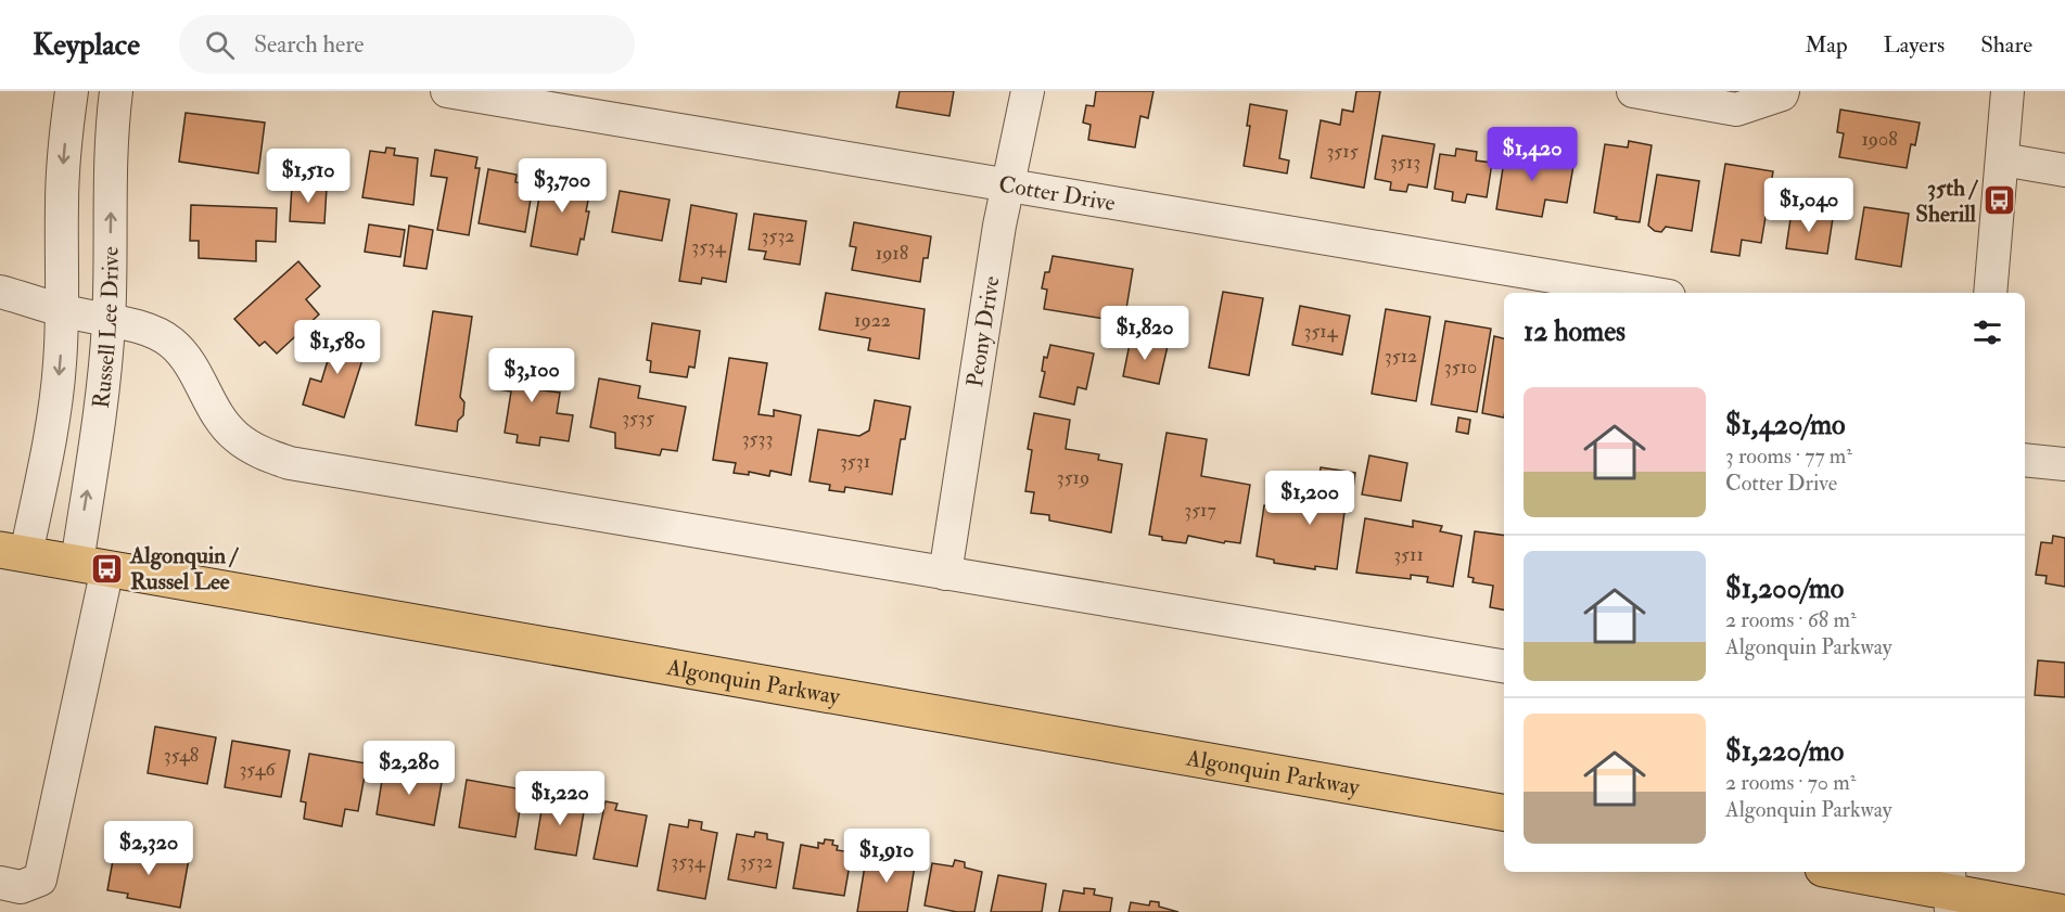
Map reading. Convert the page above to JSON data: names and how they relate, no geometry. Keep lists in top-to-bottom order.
{
  "streets": {
    "main road": ["Algonquin Parkway"],
    "street": ["Cotter Drive", "Russell Lee Drive", "Peony Drive"]
  },
  "crossings": [
    ["Cotter Drive", "Peony Drive"],
    ["Russell Lee Drive", "Algonquin Parkway"]
  ],
  "places": {
    "bus stop": ["35th / Sherill", "Algonquin / Russel Lee"]
  },
  "house_numbers": [
    "1908",
    "3515",
    "3513",
    "3532",
    "3534",
    "1918",
    "1922",
    "3514",
    "3512",
    "3510",
    "3535",
    "3533",
    "3531",
    "3519",
    "3517",
    "3511",
    "3548",
    "3546",
    "3534",
    "3532"
  ],
  "page": {
    "header": "Keyplace",
    "search": "Search here",
    "nav": ["Map", "Layers", "Share"],
    "price": [
      "$1,420",
      "$1,510",
      "$3,700",
      "$1,040",
      "$1,820",
      "$1,580",
      "$3,100",
      "$1,200",
      "$2,280",
      "$1,220",
      "$2,320",
      "$1,910"
    ],
    "heading": "12 homes",
    "list": [
      {
        "name": "$1,420/mo",
        "note": "3 rooms · 77 m² · Cotter Drive"
      },
      {
        "name": "$1,200/mo",
        "note": "2 rooms · 68 m² · Algonquin Parkway"
      },
      {
        "name": "$1,220/mo",
        "note": "2 rooms · 70 m² · Algonquin Parkway"
      }
    ]
  }
}
